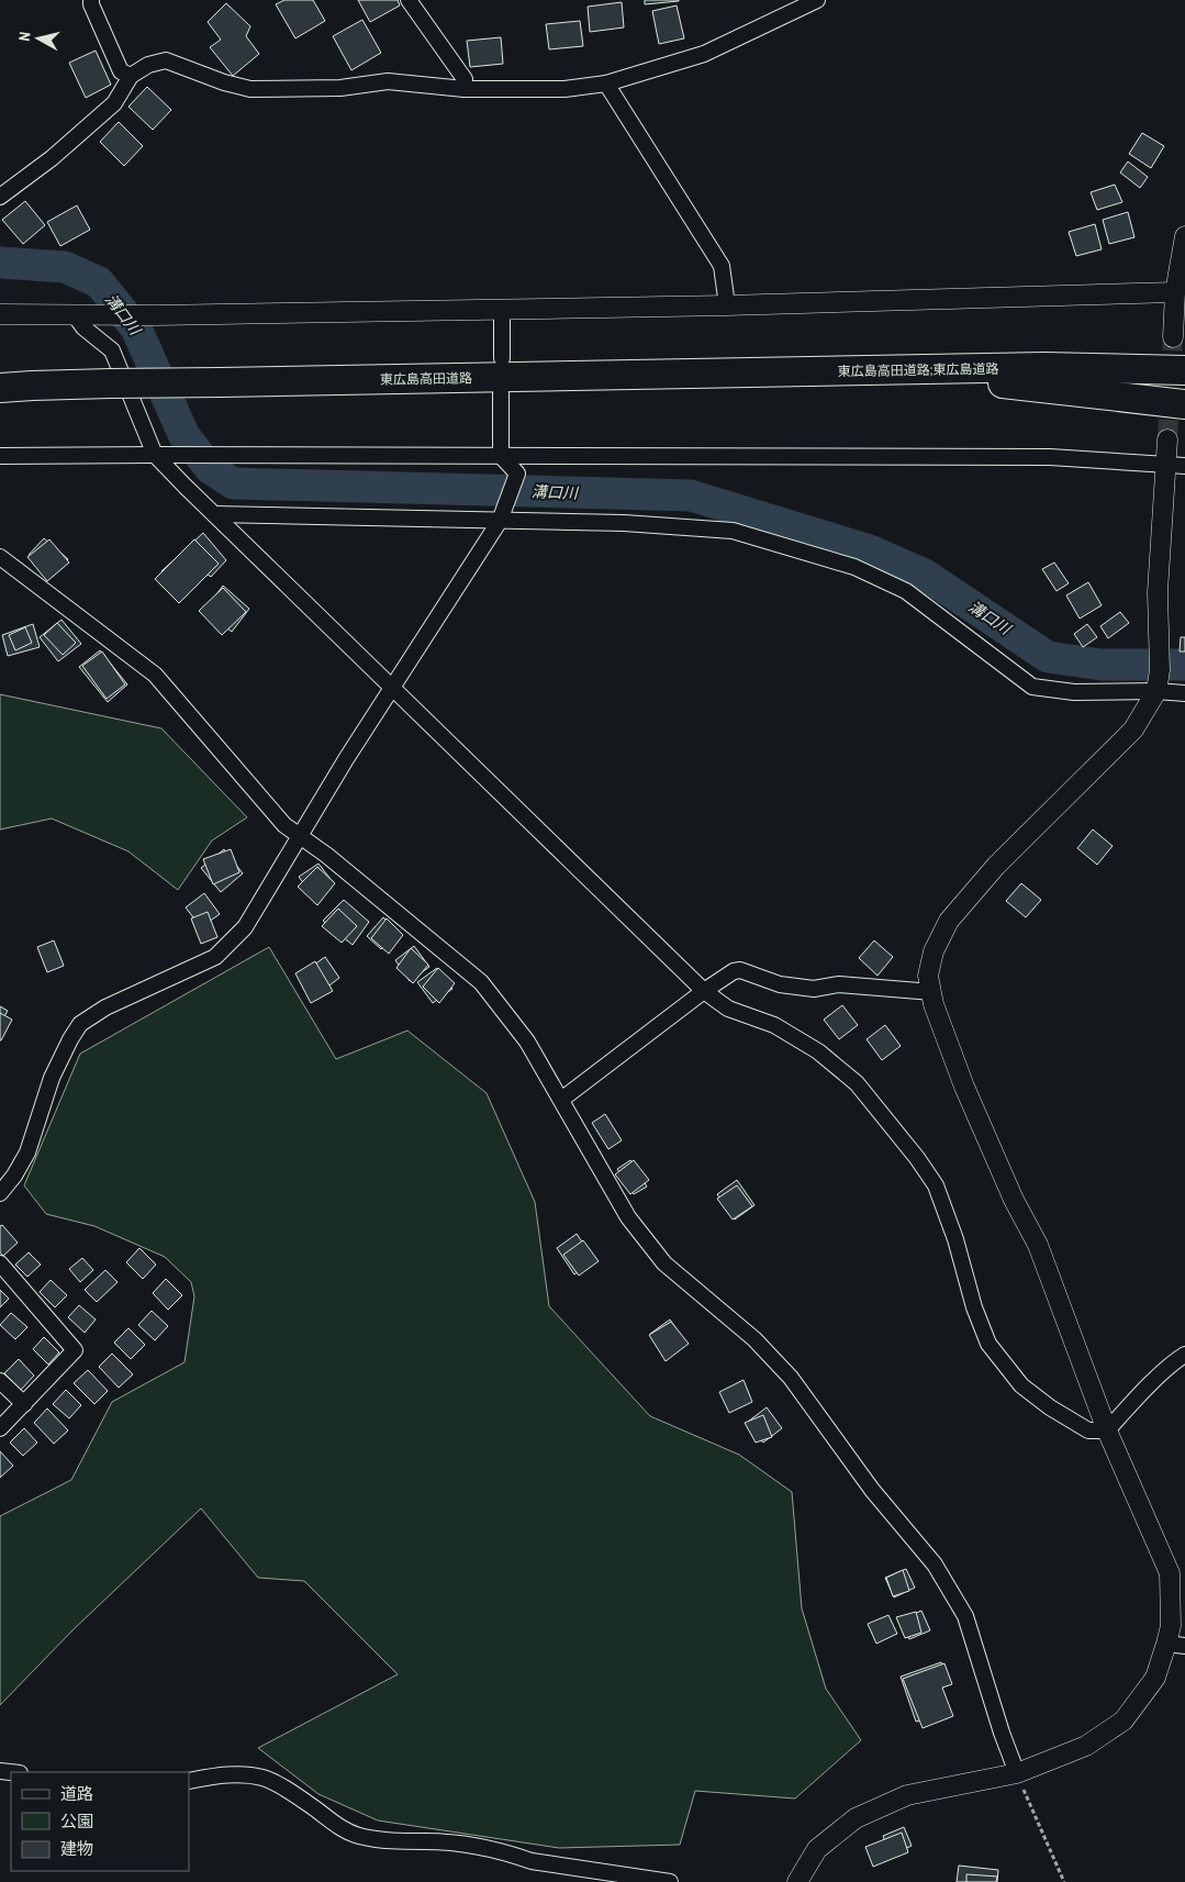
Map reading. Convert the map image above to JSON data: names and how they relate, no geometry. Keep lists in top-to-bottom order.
{
  "streets": {
    "highway": ["東広島高田道路;東広島道路", "東広島高田道路"]
  },
  "crossings": [
    ["東広島高田道路;東広島道路", "東広島高田道路"]
  ],
  "water": ["溝口川"],
  "legend": ["道路", "公園", "建物"],
  "north": "left"
}
